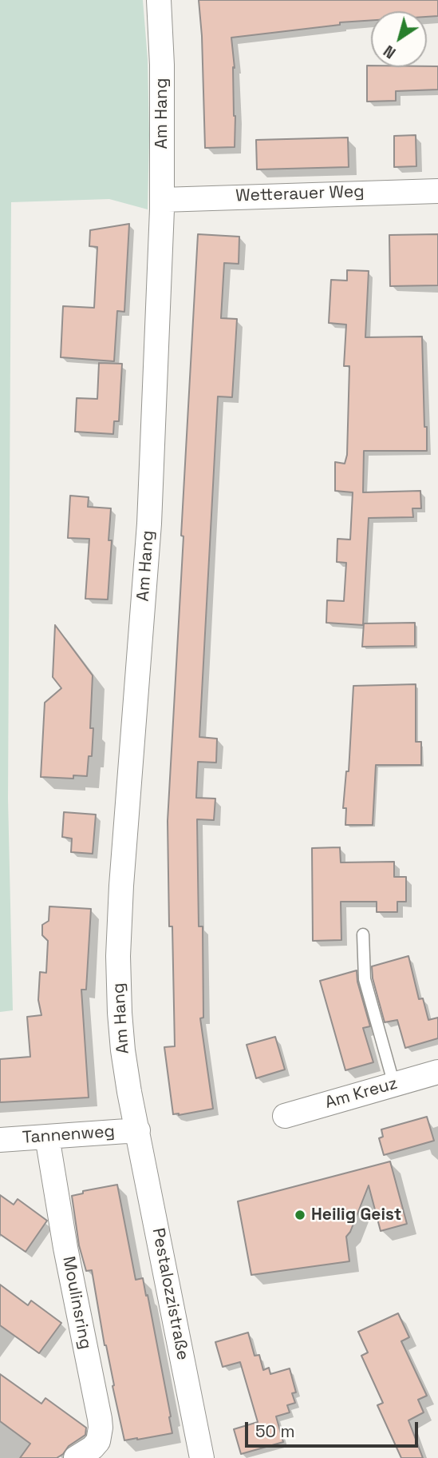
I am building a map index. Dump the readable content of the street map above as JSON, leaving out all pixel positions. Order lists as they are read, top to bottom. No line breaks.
{"streets":{"street":["Am Hang","Wetterauer Weg","Am Kreuz","Tannenweg","Pestalozzistraße","Moulinsring"]},"crossings":[["Am Hang","Wetterauer Weg"],["Am Hang","Tannenweg"],["Am Hang","Pestalozzistraße"],["Tannenweg","Pestalozzistraße"],["Tannenweg","Moulinsring"]],"places":["Heilig Geist"],"scale_bar":"50 m","north":"bottom left"}
